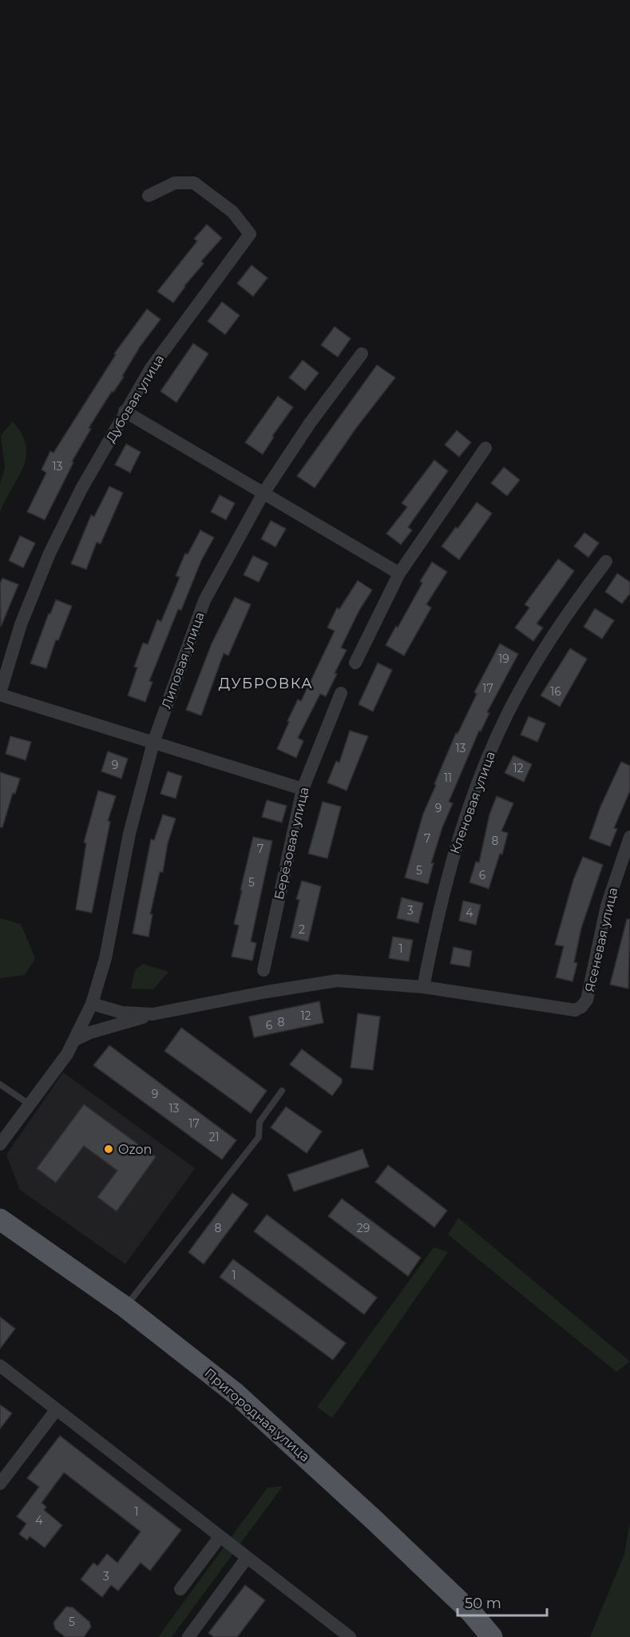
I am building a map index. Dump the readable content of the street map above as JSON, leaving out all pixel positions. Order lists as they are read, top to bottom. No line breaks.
{"streets":{"main road":["Пригородная улица"],"street":["Дубовая улица","Липовая улица","Кленовая улица","Берёзовая улица","Ясеневая улица"]},"crossings":[["Кленовая улица","Ясеневая улица"]],"districts":["ДУБРОВКА"],"places":["Ozon"],"house_numbers":["13","19","17","16","13","9","12","11","9","7","8","7","5","6","5","3","4","2","1","12","8","6","9","13","17","21","8","29","1","1","4","3","5"],"scale_bar":"50 m"}
